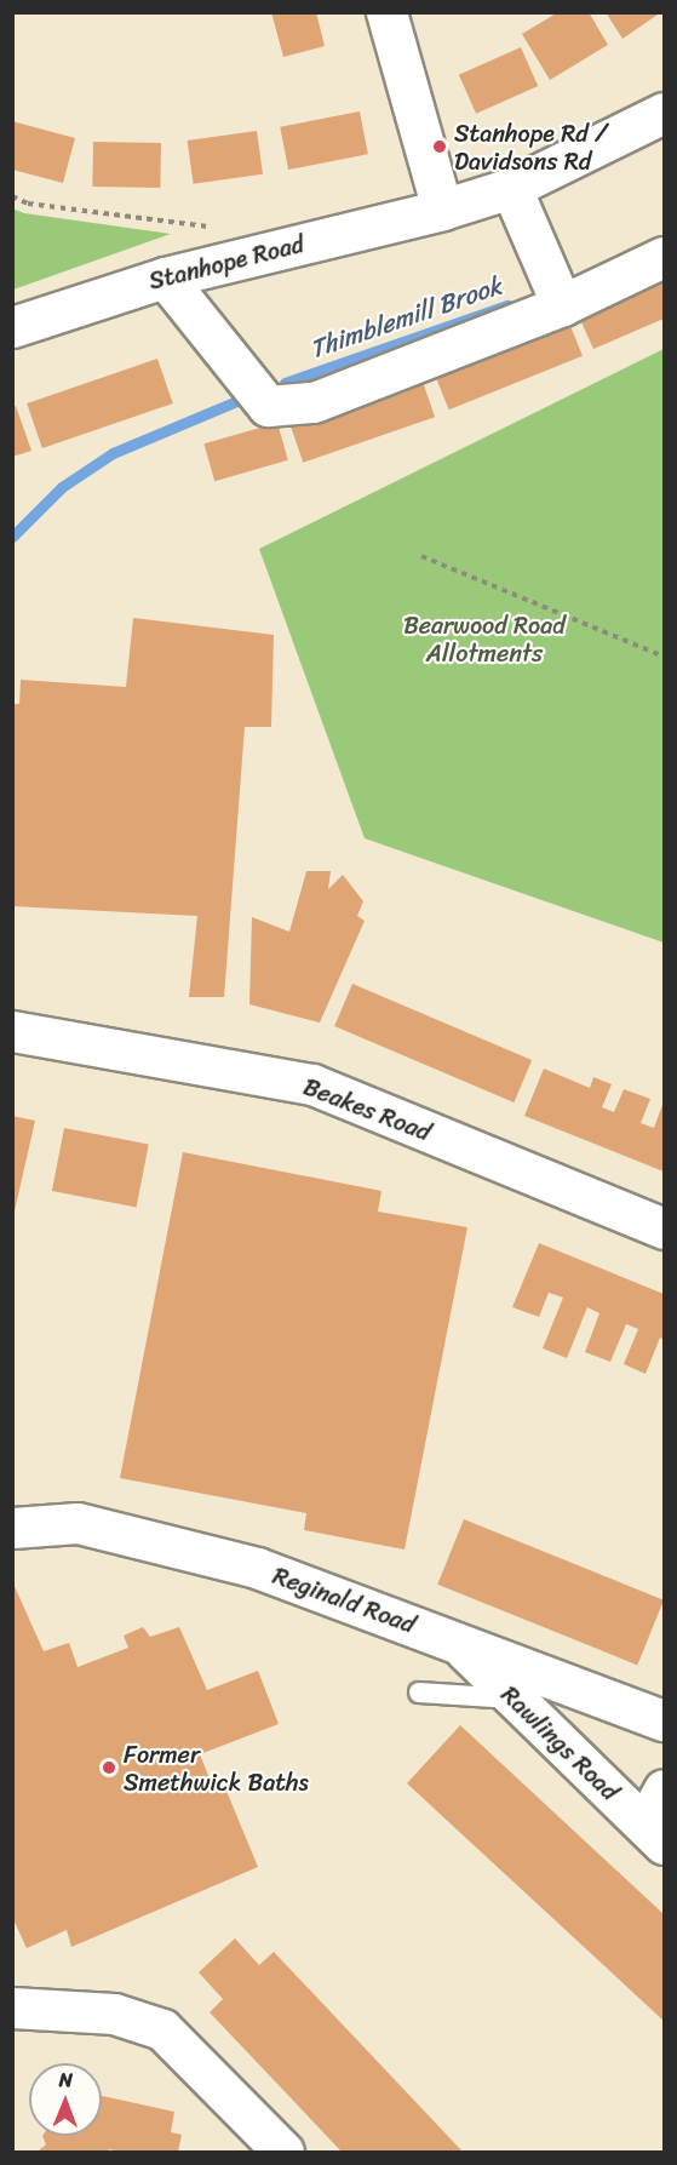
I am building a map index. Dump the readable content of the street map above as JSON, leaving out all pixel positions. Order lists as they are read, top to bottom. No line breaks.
{"streets":{"street":["Stanhope Road","Beakes Road","Reginald Road","Rawlings Road"]},"crossings":[["Reginald Road","Rawlings Road"]],"water":["Thimblemill Brook"],"parks":["Bearwood Road Allotments"],"places":["Stanhope Rd / Davidsons Rd","Former Smethwick Baths"],"north":"top"}
